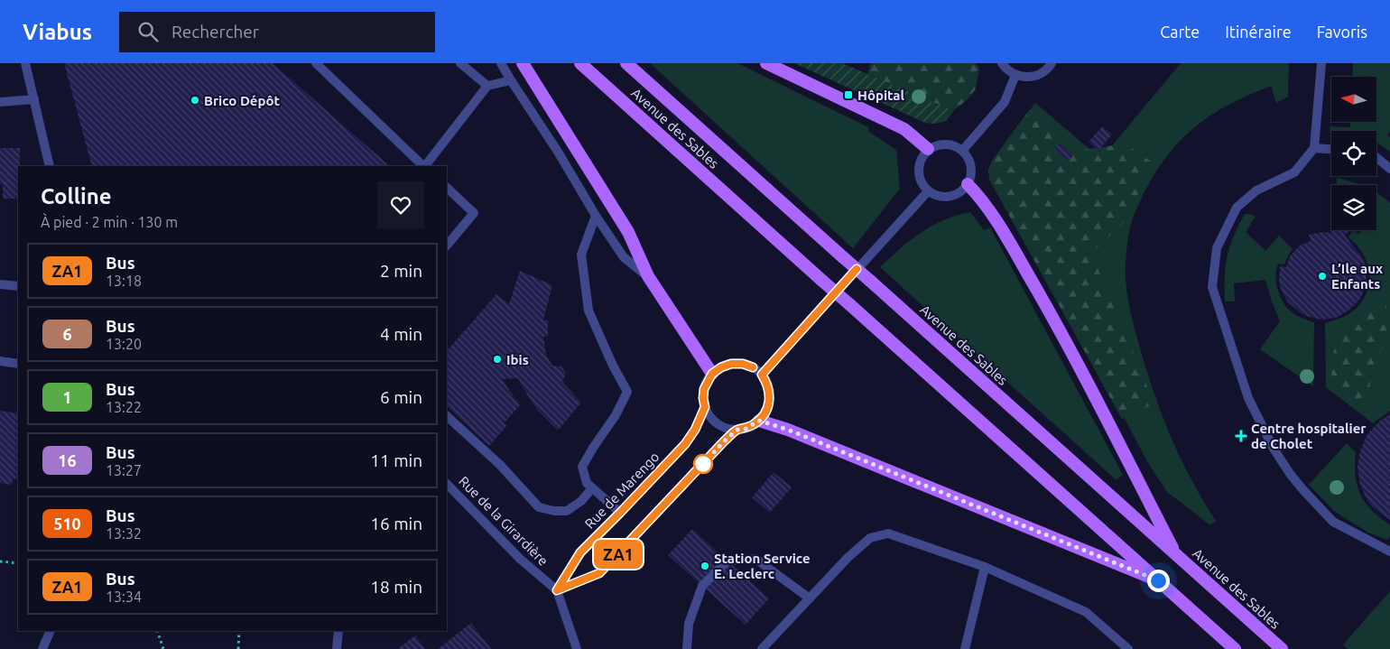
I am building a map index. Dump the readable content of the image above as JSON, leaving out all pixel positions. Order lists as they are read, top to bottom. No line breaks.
{"streets":{"main road":["Avenue des Sables"],"street":["Rue de Marengo","Rue de la Girardière"]},"crossings":[["Rue de Marengo","Rue de la Girardière"]],"places":{"transit":["Hôpital"],"other":["Brico Dépôt","L’Ile aux Enfants","Ibis","Station Service E. Leclerc"],"health":["Centre hospitalier de Cholet"]},"lines":["bus line ZA1"],"north":"left","page":{"header":"Viabus","search":"Rechercher","nav":["Carte","Itinéraire","Favoris"],"on_map":"ZA1","heading":["Colline","À pied · 2 min · 130 m"],"list":[{"mark":"ZA1","name":"Bus","note":"13:18","value":"2 min"},{"mark":"6","name":"Bus","note":"13:20","value":"4 min"},{"mark":"1","name":"Bus","note":"13:22","value":"6 min"},{"mark":"16","name":"Bus","note":"13:27","value":"11 min"},{"mark":"510","name":"Bus","note":"13:32","value":"16 min"},{"mark":"ZA1","name":"Bus","note":"13:34","value":"18 min"}]}}
